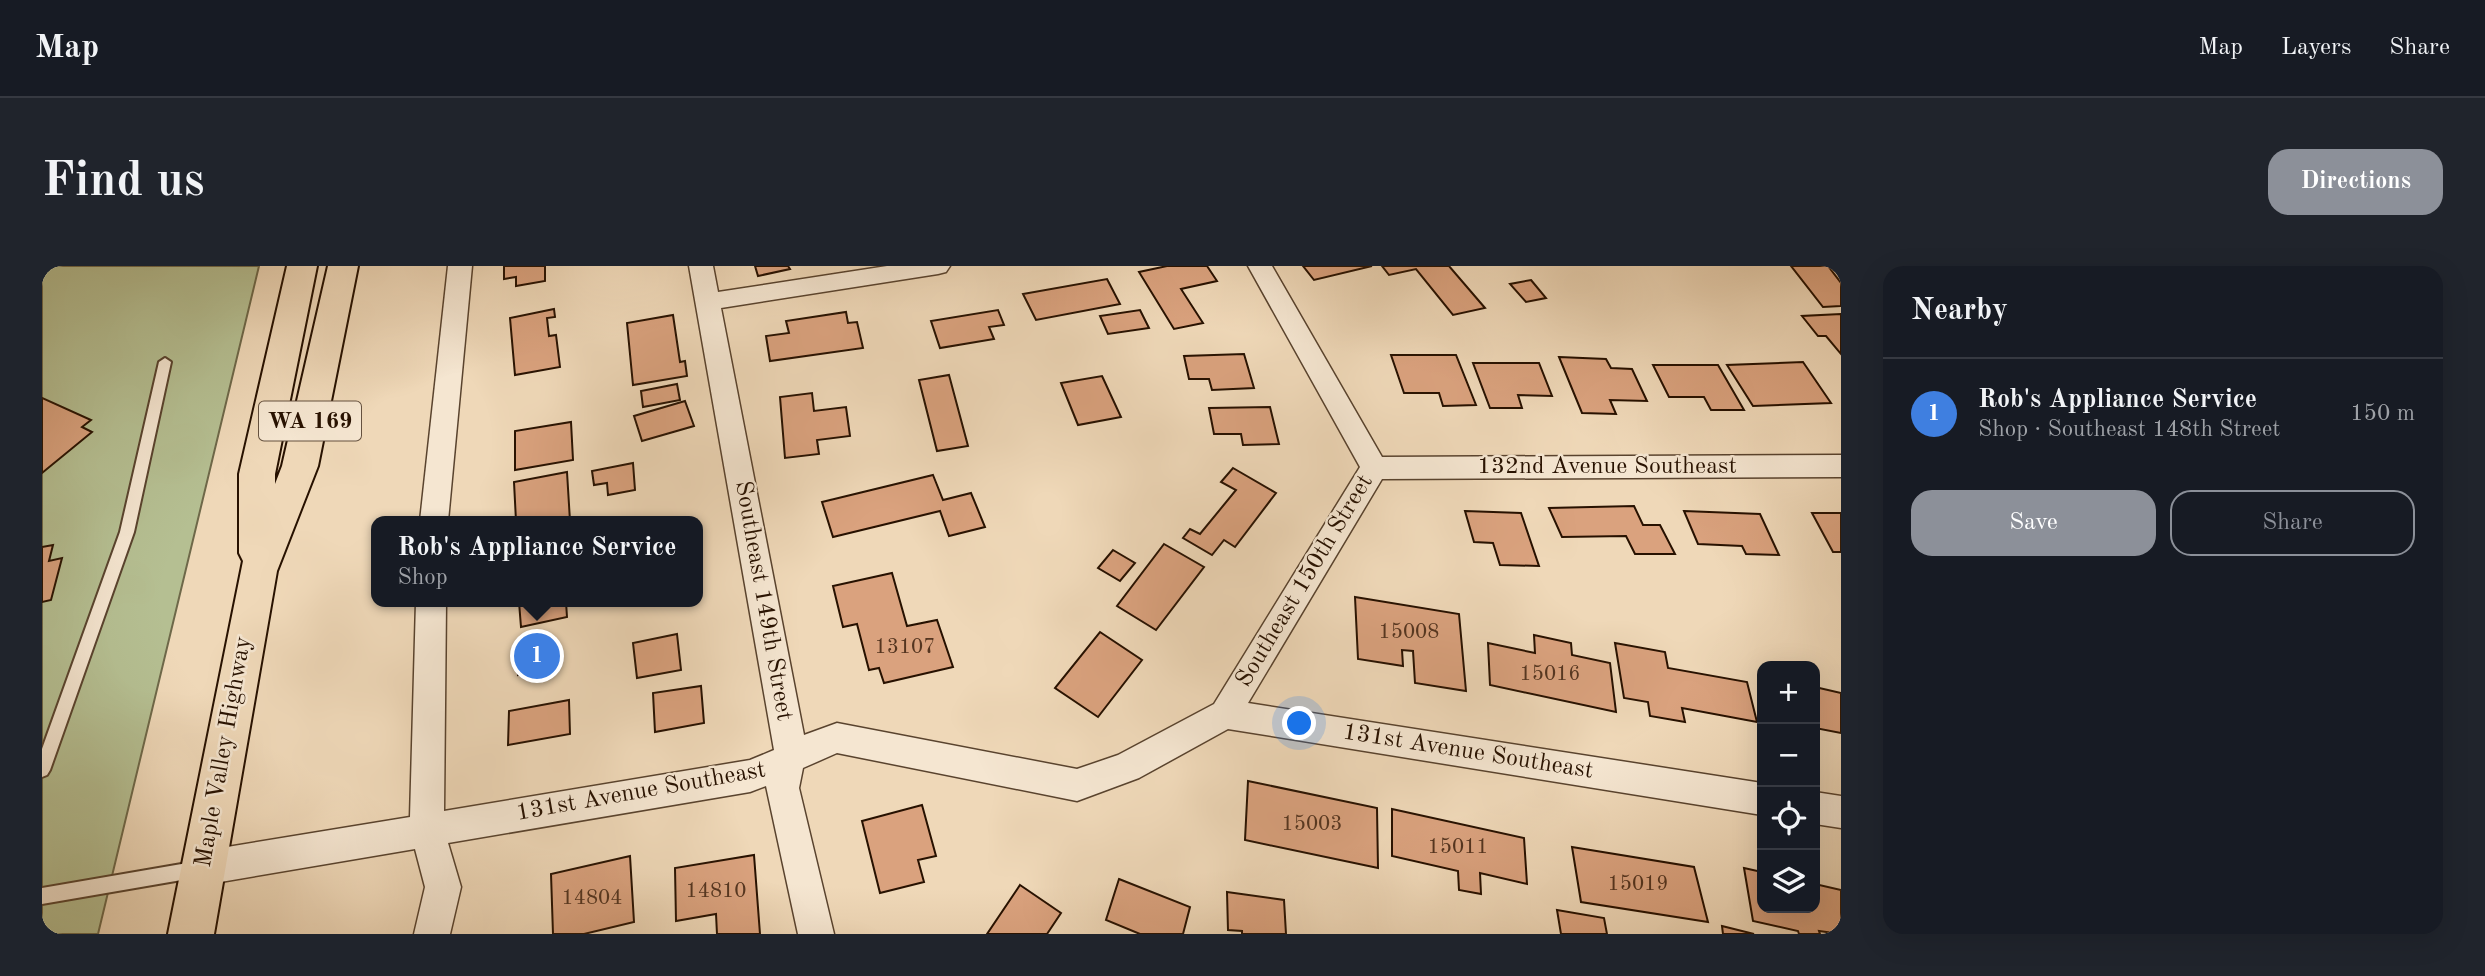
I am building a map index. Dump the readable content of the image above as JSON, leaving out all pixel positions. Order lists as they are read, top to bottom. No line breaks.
{"streets":{"main road":["WA 169","Maple Valley Highway"],"street":["132nd Avenue Southeast","Southeast 150th Street","Southeast 149th Street","131st Avenue Southeast"]},"crossings":[["132nd Avenue Southeast","Southeast 150th Street"],["Southeast 150th Street","131st Avenue Southeast"],["Southeast 149th Street","131st Avenue Southeast"],["Maple Valley Highway","131st Avenue Southeast"]],"house_numbers":["15008","13107","15016","15003","15011","15019","14810","14804"],"page":{"header":"Map","nav":["Map","Layers","Share"],"buttons":["Directions",["Save","Share"]],"title":"Find us","heading":"Nearby","list":[{"mark":"1","name":"Rob's Appliance Service","note":"Shop · Southeast 148th Street","value":"150 m"}],"popup":["Rob's Appliance Service","Shop"],"pins":"1","map_buttons":["+","−"]}}
